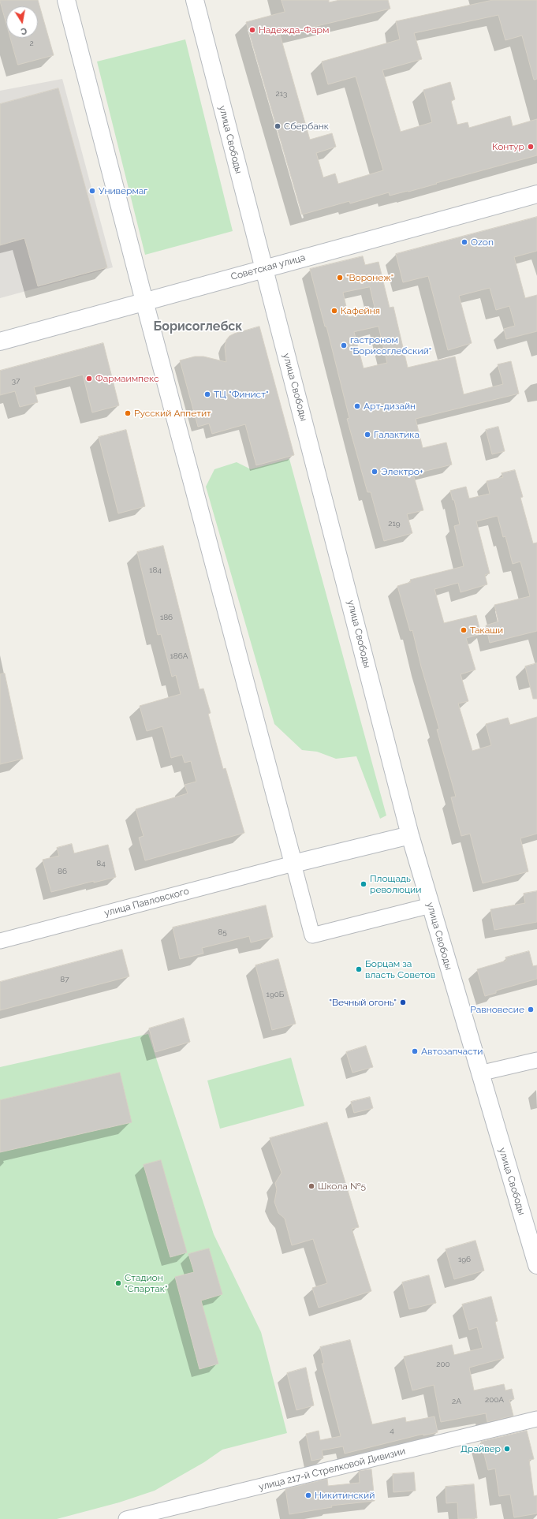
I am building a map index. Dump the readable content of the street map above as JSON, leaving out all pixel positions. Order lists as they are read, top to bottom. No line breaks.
{"streets":{"main road":["улица Свободы","Советская улица"],"street":["улица Павловского","улица 217-й Стрелковой Дивизии"]},"crossings":[["улица Свободы","Советская улица"]],"districts":["Борисоглебск"],"places":["Надежда-Фарм","Сбербанк","Контур","Универмаг","Ozon","\"Воронеж\"","Кафейня","гастроном \"Борисоглебский\"","Фармаимпекс","ТЦ \"Финист\"","Арт-дизайн","Русский Аппетит","Галактика","Электро+","Такаши","Площадь революции","Борцам за власть Советов","\"Вечный огонь\"","Равновесие","Автозапчасти","Школа №5","Стадион \"Спартак\"","Драйвер","Никитинский"],"house_numbers":["2","213","37","219","184","186","186А","84","86","85","87","190Б","196","200","200А","2А","4"],"north":"bottom"}
